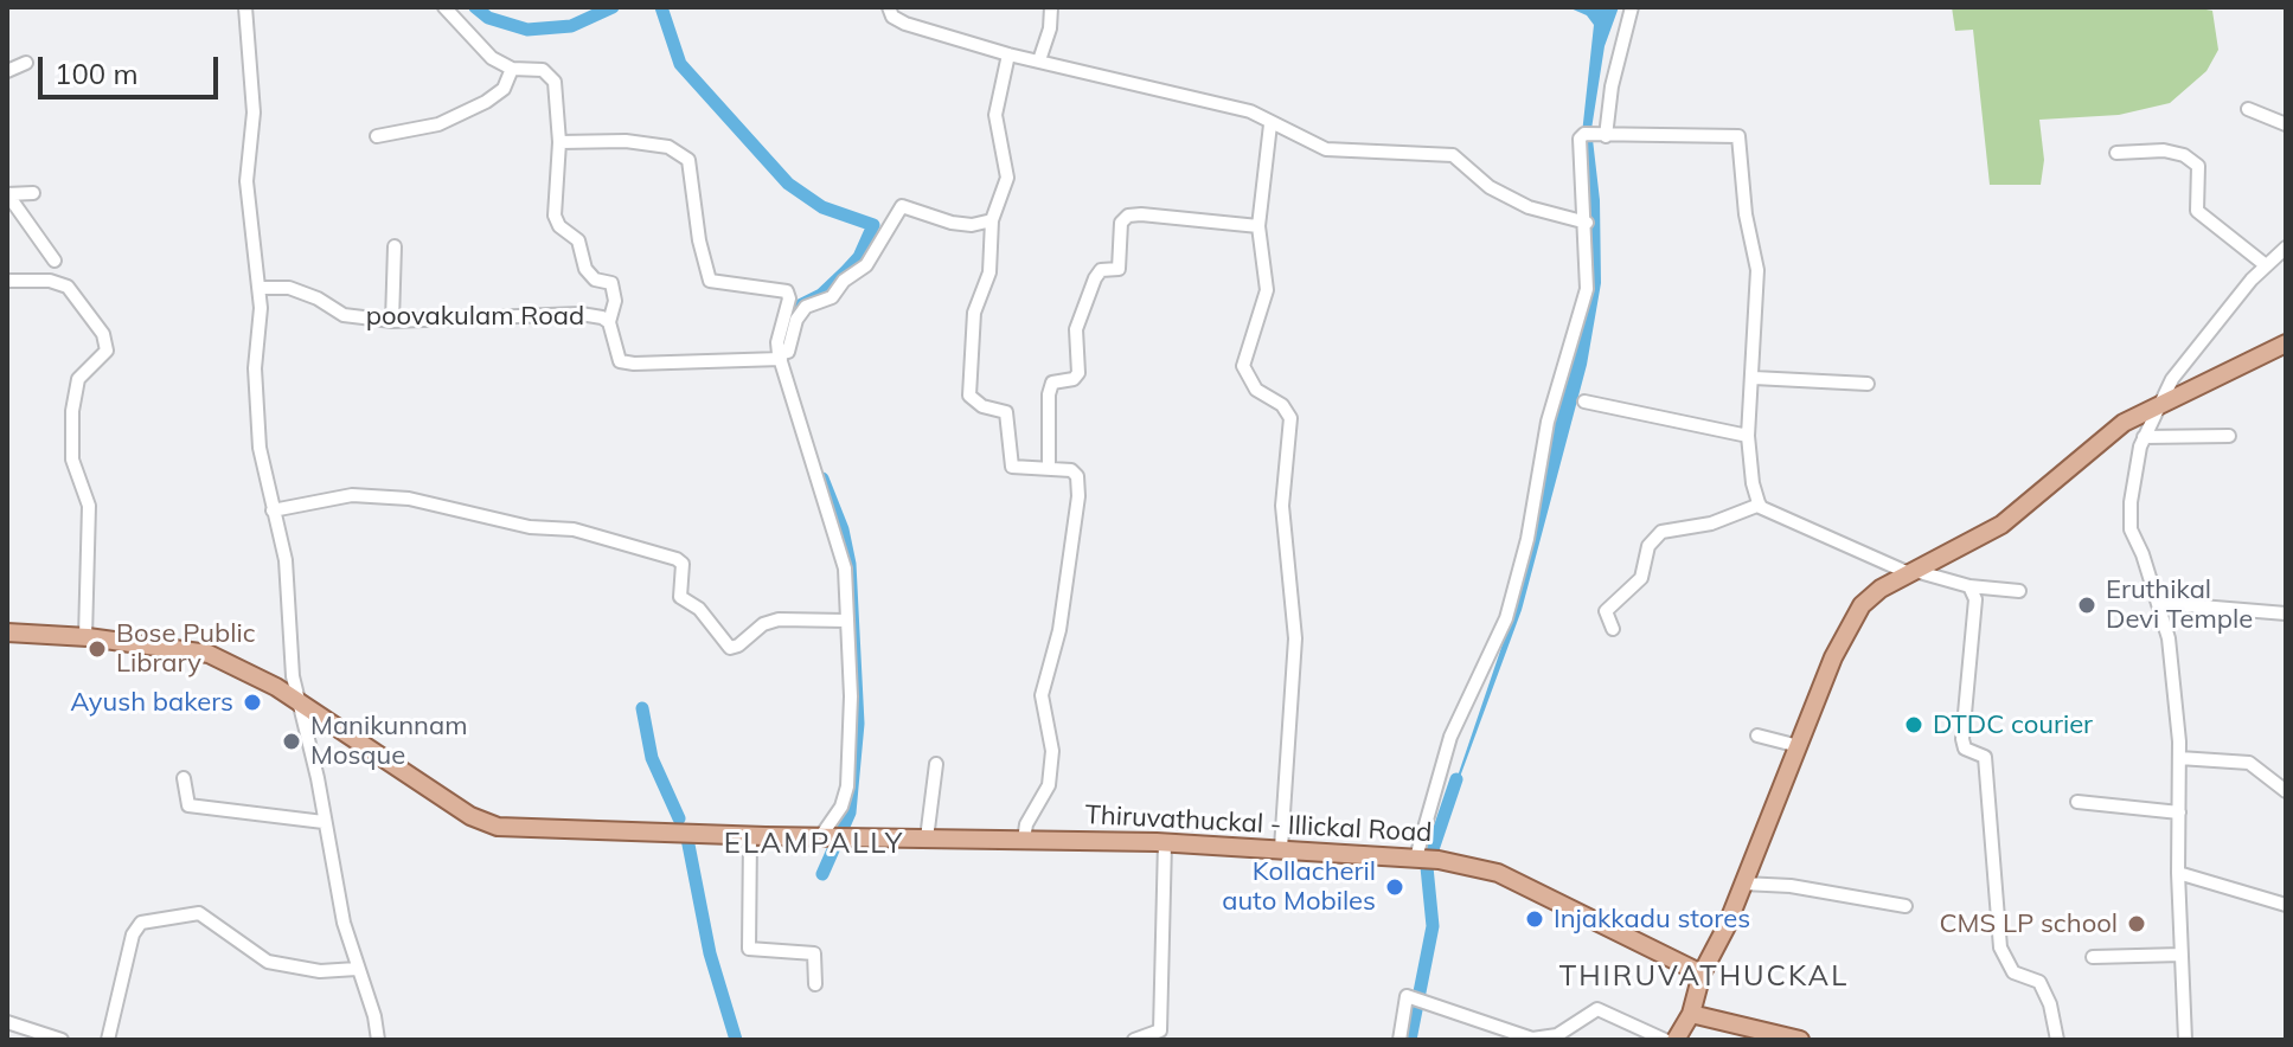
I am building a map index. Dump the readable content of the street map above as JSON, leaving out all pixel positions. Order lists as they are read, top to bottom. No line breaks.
{"streets":{"main road":["Thiruvathuckal - Illickal Road"],"street":["poovakulam Road"]},"districts":["ELAMPALLY","THIRUVATHUCKAL"],"places":["Eruthikal Devi Temple","Bose Public Library","Ayush bakers","DTDC courier","Manikunnam Mosque","Kollacheril auto Mobiles","Injakkadu stores","CMS LP school"],"scale_bar":"100 m"}
